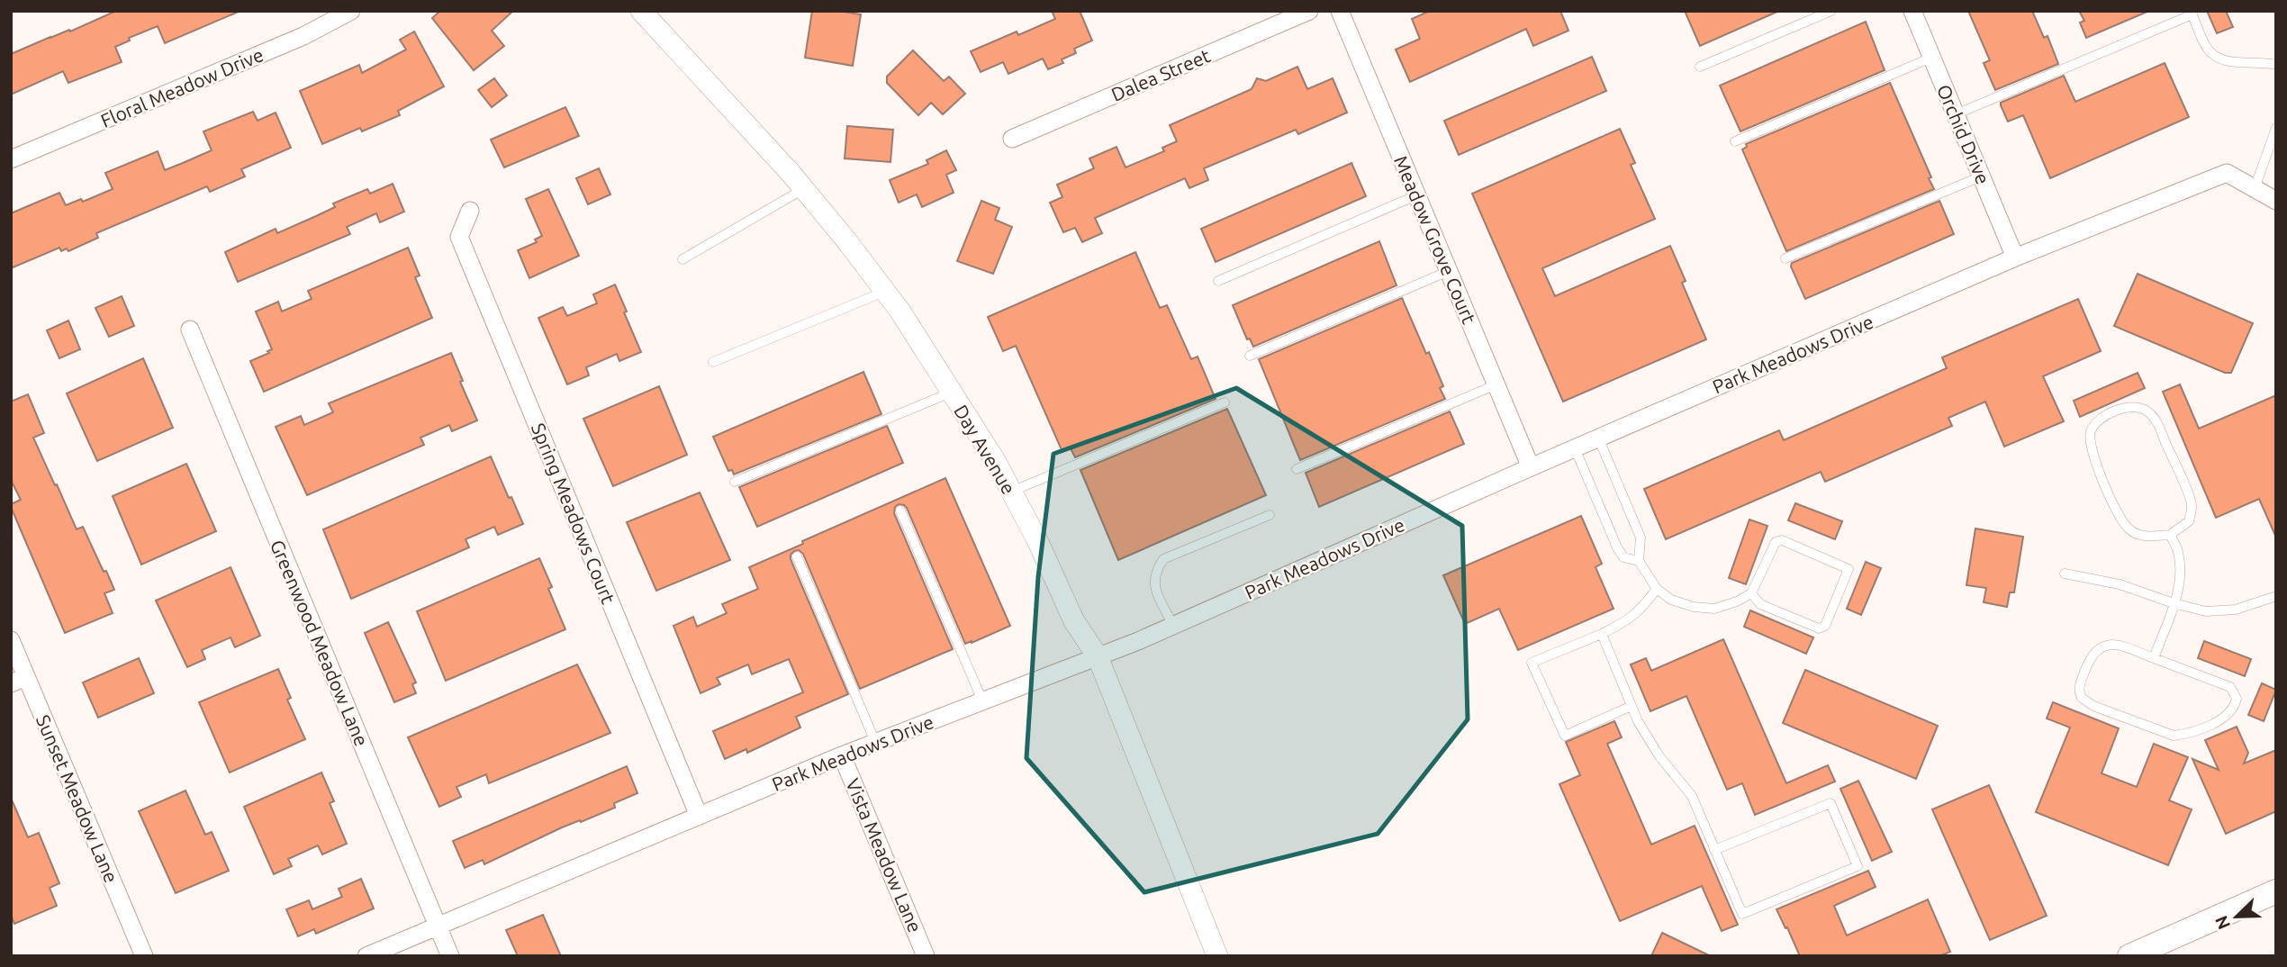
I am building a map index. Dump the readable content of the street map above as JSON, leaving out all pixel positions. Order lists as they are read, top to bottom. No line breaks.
{"streets":{"street":["Dalea Street","Floral Meadow Drive","Orchid Drive","Meadow Grove Court","Park Meadows Drive","Day Avenue","Spring Meadows Court","Greenwood Meadow Lane","Sunset Meadow Lane","Vista Meadow Lane"]},"crossings":[["Orchid Drive","Park Meadows Drive"],["Meadow Grove Court","Park Meadows Drive"],["Park Meadows Drive","Day Avenue"],["Park Meadows Drive","Spring Meadows Court"],["Park Meadows Drive","Greenwood Meadow Lane"],["Park Meadows Drive","Vista Meadow Lane"]],"north":"bottom left"}
